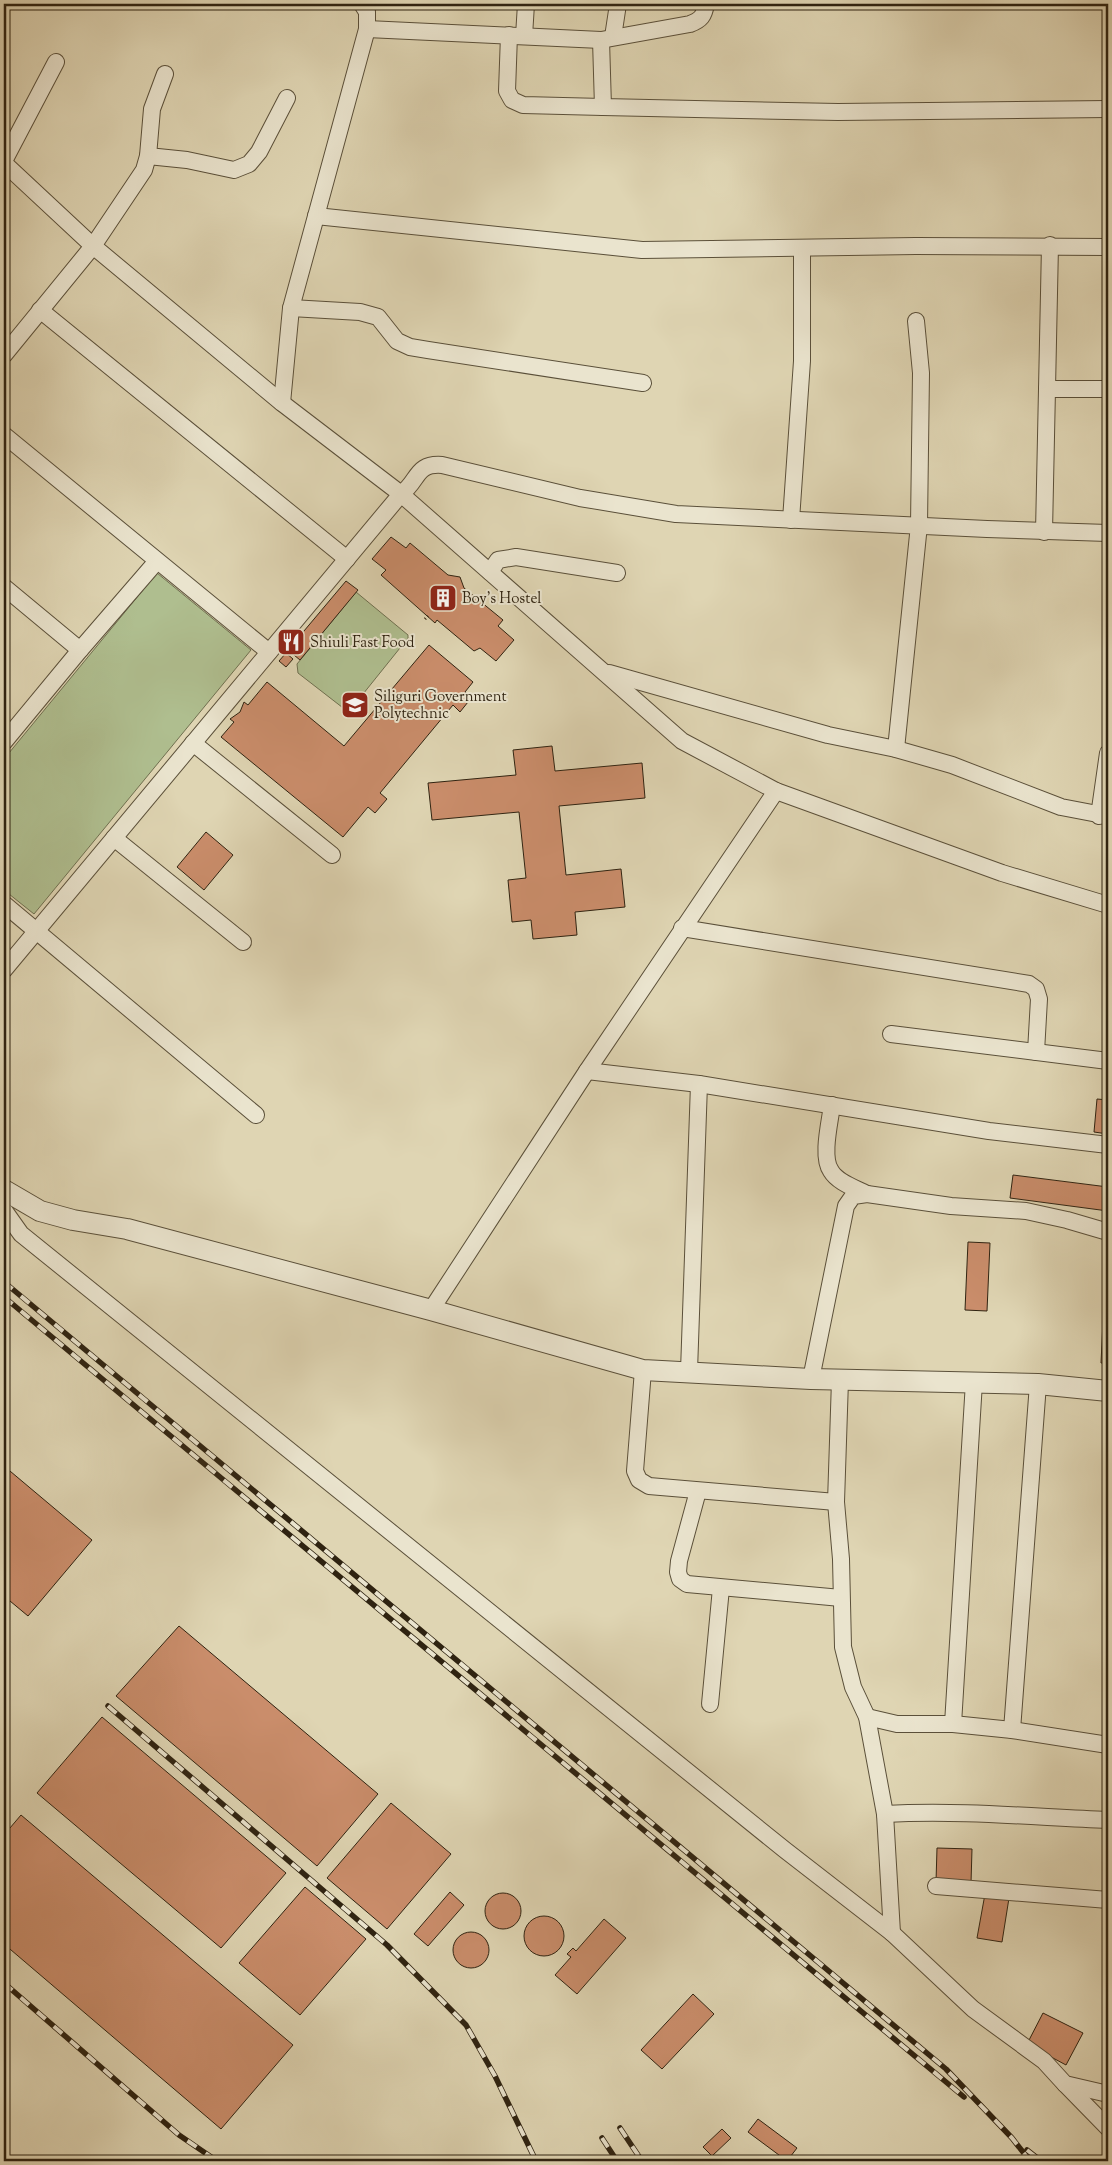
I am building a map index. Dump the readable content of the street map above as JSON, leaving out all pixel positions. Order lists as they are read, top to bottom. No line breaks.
{"places":{"building":["Boy's Hostel"],"restaurant":["Shiuli Fast Food"],"school or university":["Siliguri Government Polytechnic"]}}
